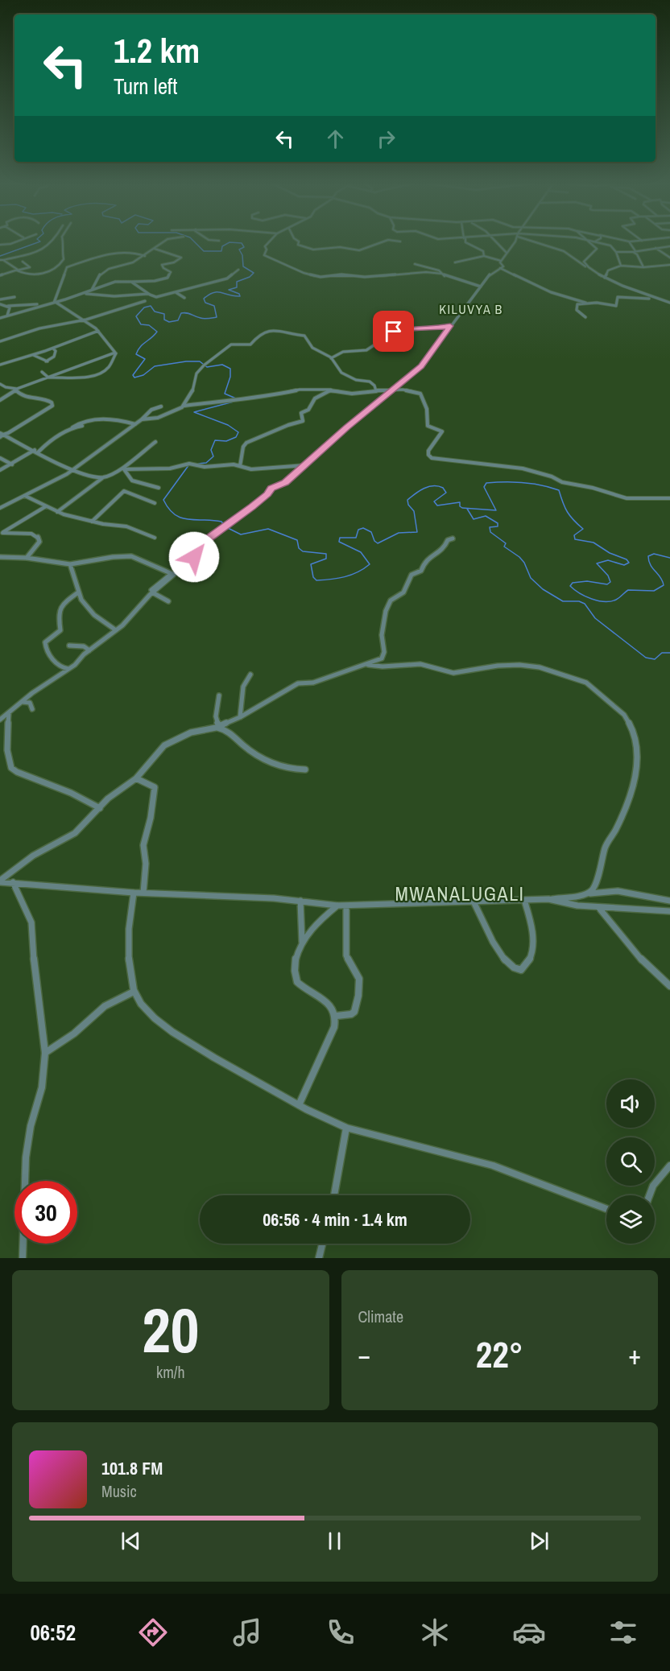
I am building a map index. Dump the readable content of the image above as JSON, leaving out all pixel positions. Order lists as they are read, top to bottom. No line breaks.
{"districts":["KILUVYA B","MWANALUGALI"],"page":{"turn":["1.2 km","Turn left"],"limit":"30","trip":"06:56 · 4 min · 1.4 km","tile":[["20","km/h"],"Climate"],"heat":["−","22°","+"],"song":["101.8 FM","Music"],"tabs":"06:52"}}
